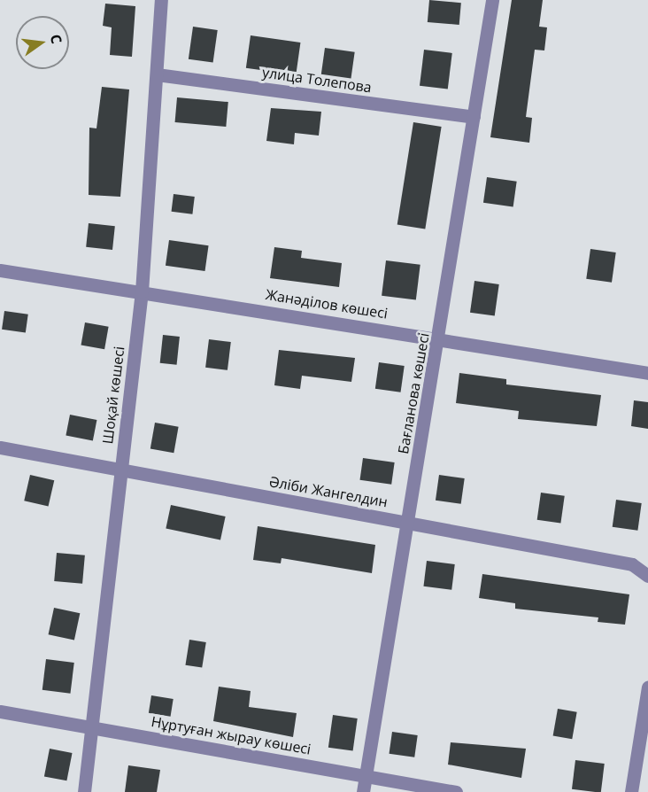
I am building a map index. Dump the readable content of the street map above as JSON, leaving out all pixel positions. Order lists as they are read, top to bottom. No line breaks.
{"streets":{"street":["улица Толепова","Жанәділов көшесі","Бағланова көшесі","Шоқай көшесі","Әліби Жангелдин","Нұртуған жырау көшесі"]},"crossings":[["улица Толепова","Бағланова көшесі"],["улица Толепова","Шоқай көшесі"],["Жанәділов көшесі","Бағланова көшесі"],["Жанәділов көшесі","Шоқай көшесі"],["Бағланова көшесі","Әліби Жангелдин"],["Бағланова көшесі","Нұртуған жырау көшесі"],["Шоқай көшесі","Әліби Жангелдин"],["Шоқай көшесі","Нұртуған жырау көшесі"]],"north":"right"}
